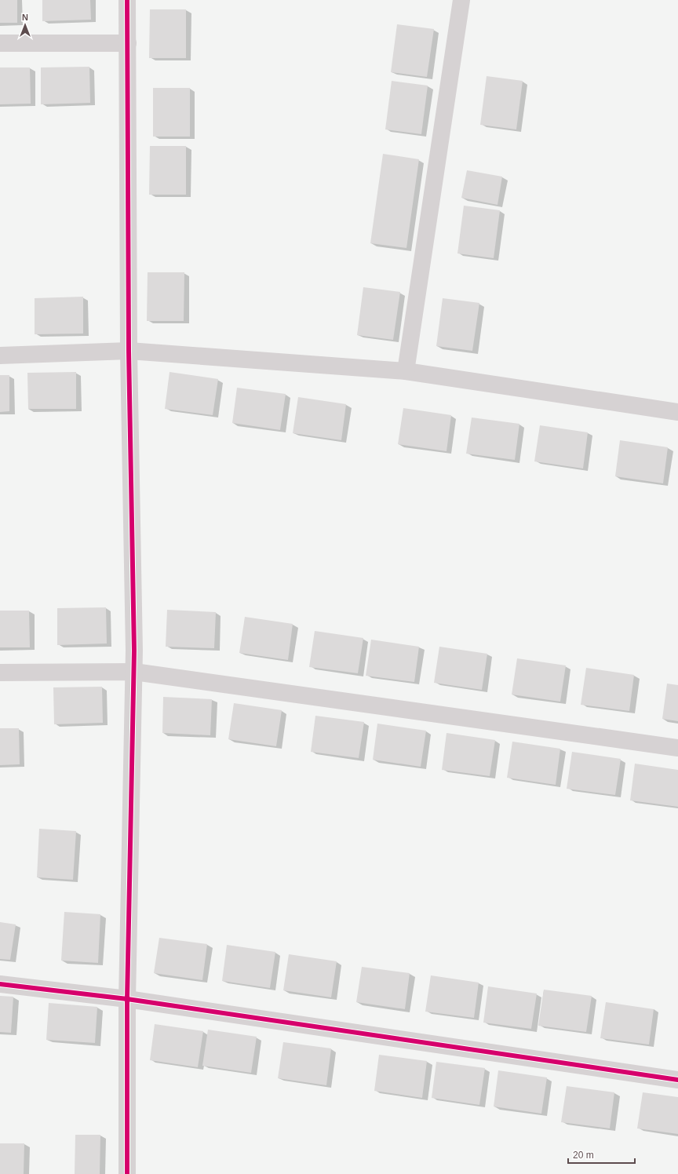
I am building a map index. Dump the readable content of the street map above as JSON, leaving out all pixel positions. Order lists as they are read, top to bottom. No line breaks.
{"scale_bar":"20 m","north":"top"}
